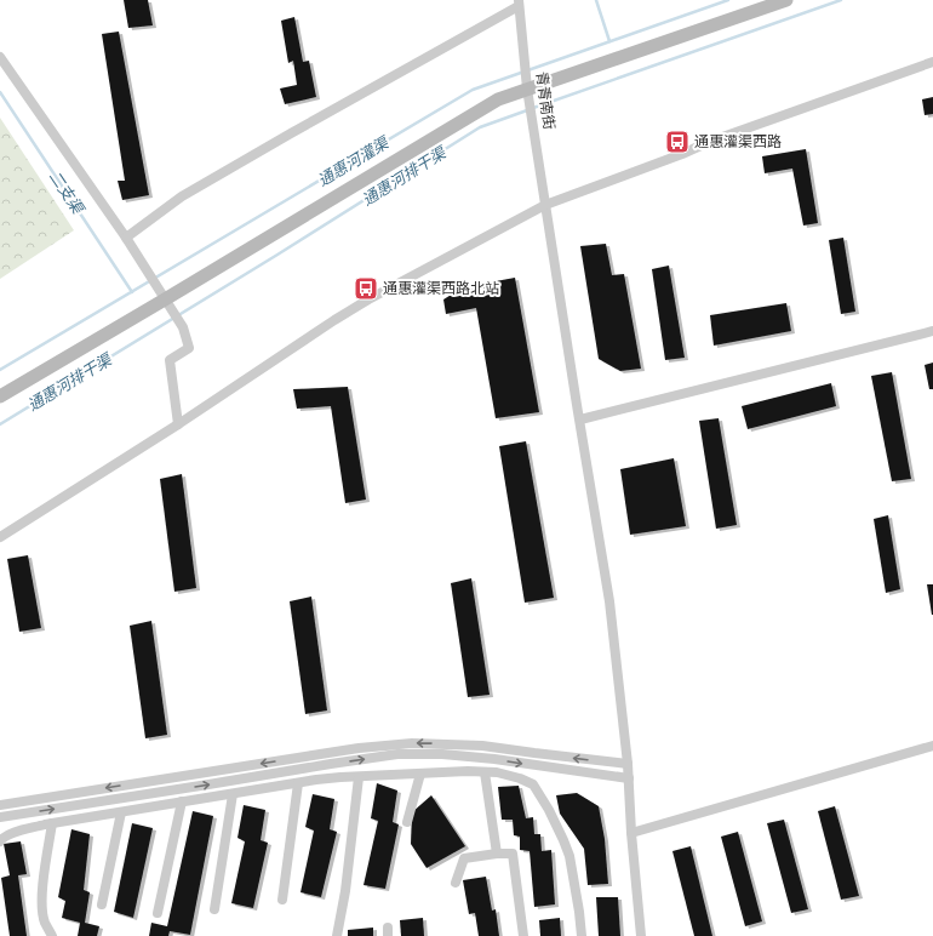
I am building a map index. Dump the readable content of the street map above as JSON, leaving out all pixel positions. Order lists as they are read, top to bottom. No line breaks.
{"streets":{"street":["青青南街"]},"water":["通惠河灌渠","通惠河排干渠","二支渠"],"places":{"bus stop":["通惠灌渠西路","通惠灌渠西路北站"]}}
